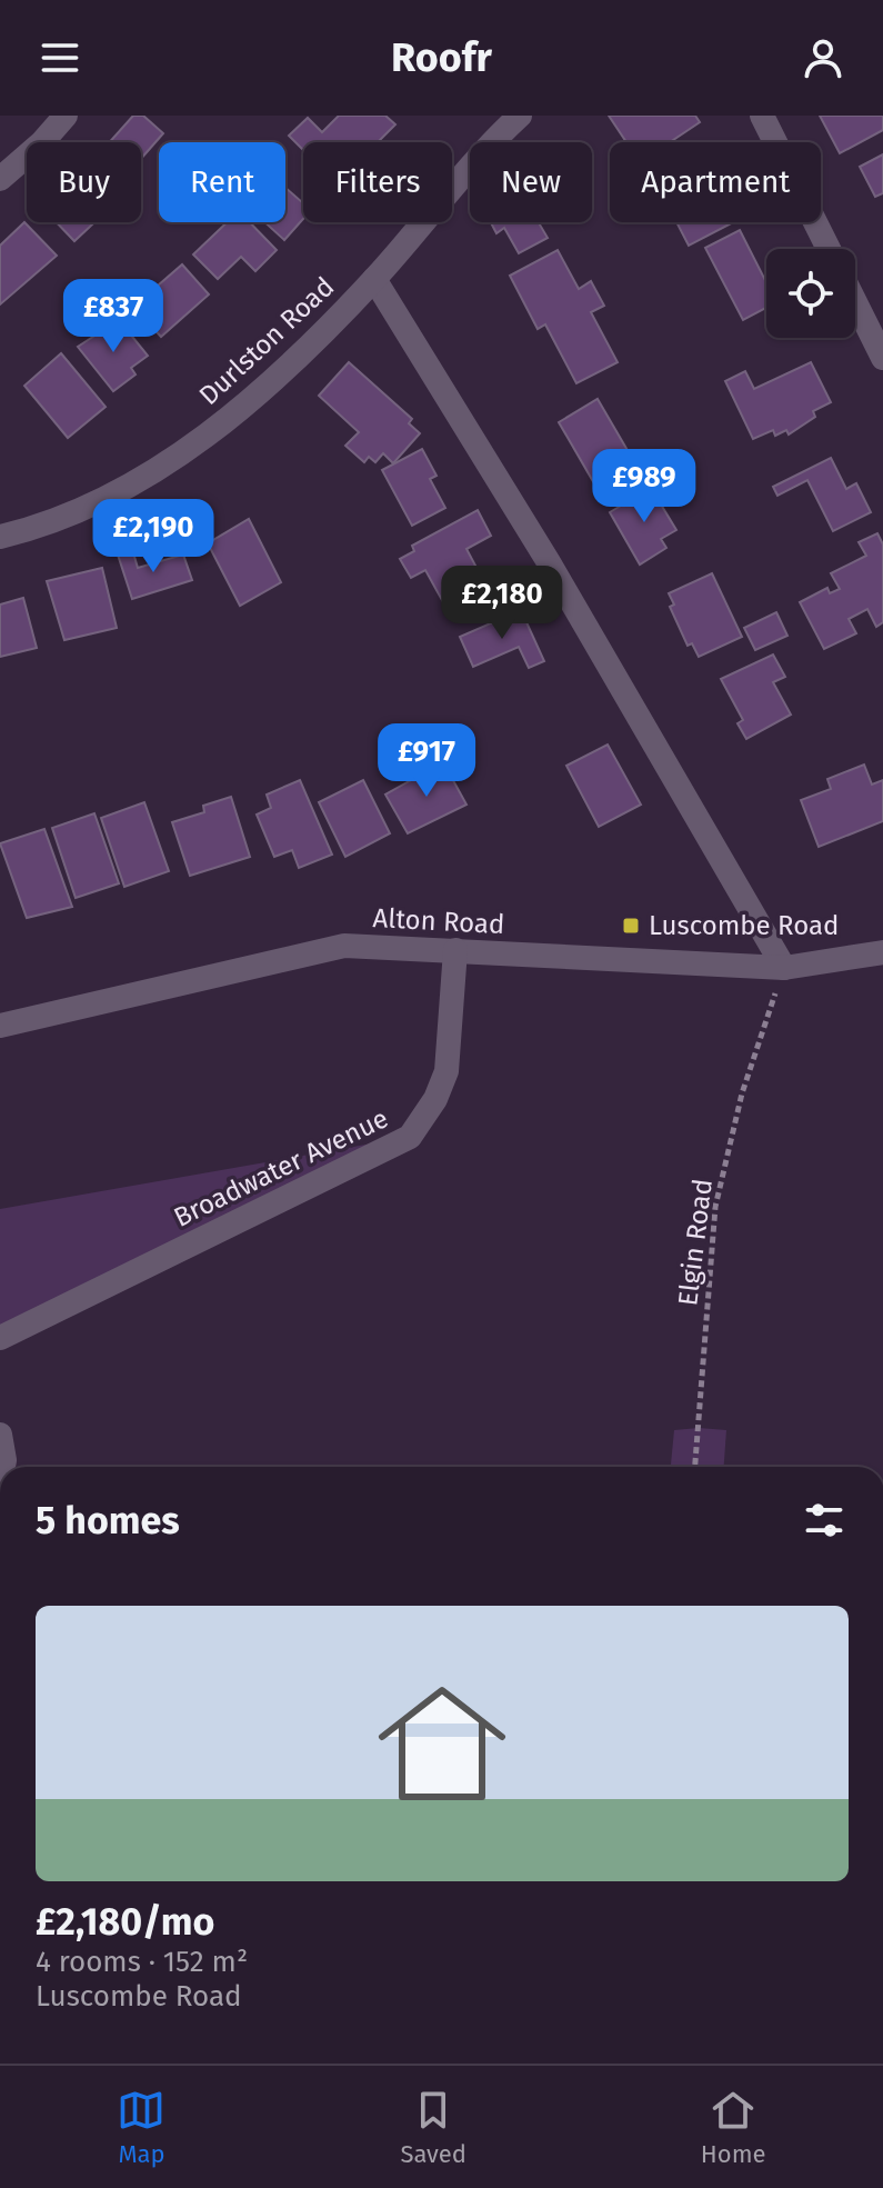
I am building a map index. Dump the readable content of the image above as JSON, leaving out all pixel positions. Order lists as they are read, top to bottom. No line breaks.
{"streets":{"street":["Durlston Road","Alton Road","Broadwater Avenue"],"path":["Elgin Road"]},"crossings":[["Alton Road","Broadwater Avenue"],["Alton Road","Elgin Road"]],"places":{"transit":["Luscombe Road"]},"page":{"header":"Roofr","chip":["Buy","Rent","Filters","New","Apartment"],"price":["£837","£989","£2,190","£2,180","£917"],"heading":"5 homes","list":[{"name":"£2,180/mo","note":"4 rooms · 152 m² · Luscombe Road"}],"tabs":["Map","Saved","Home"]}}
